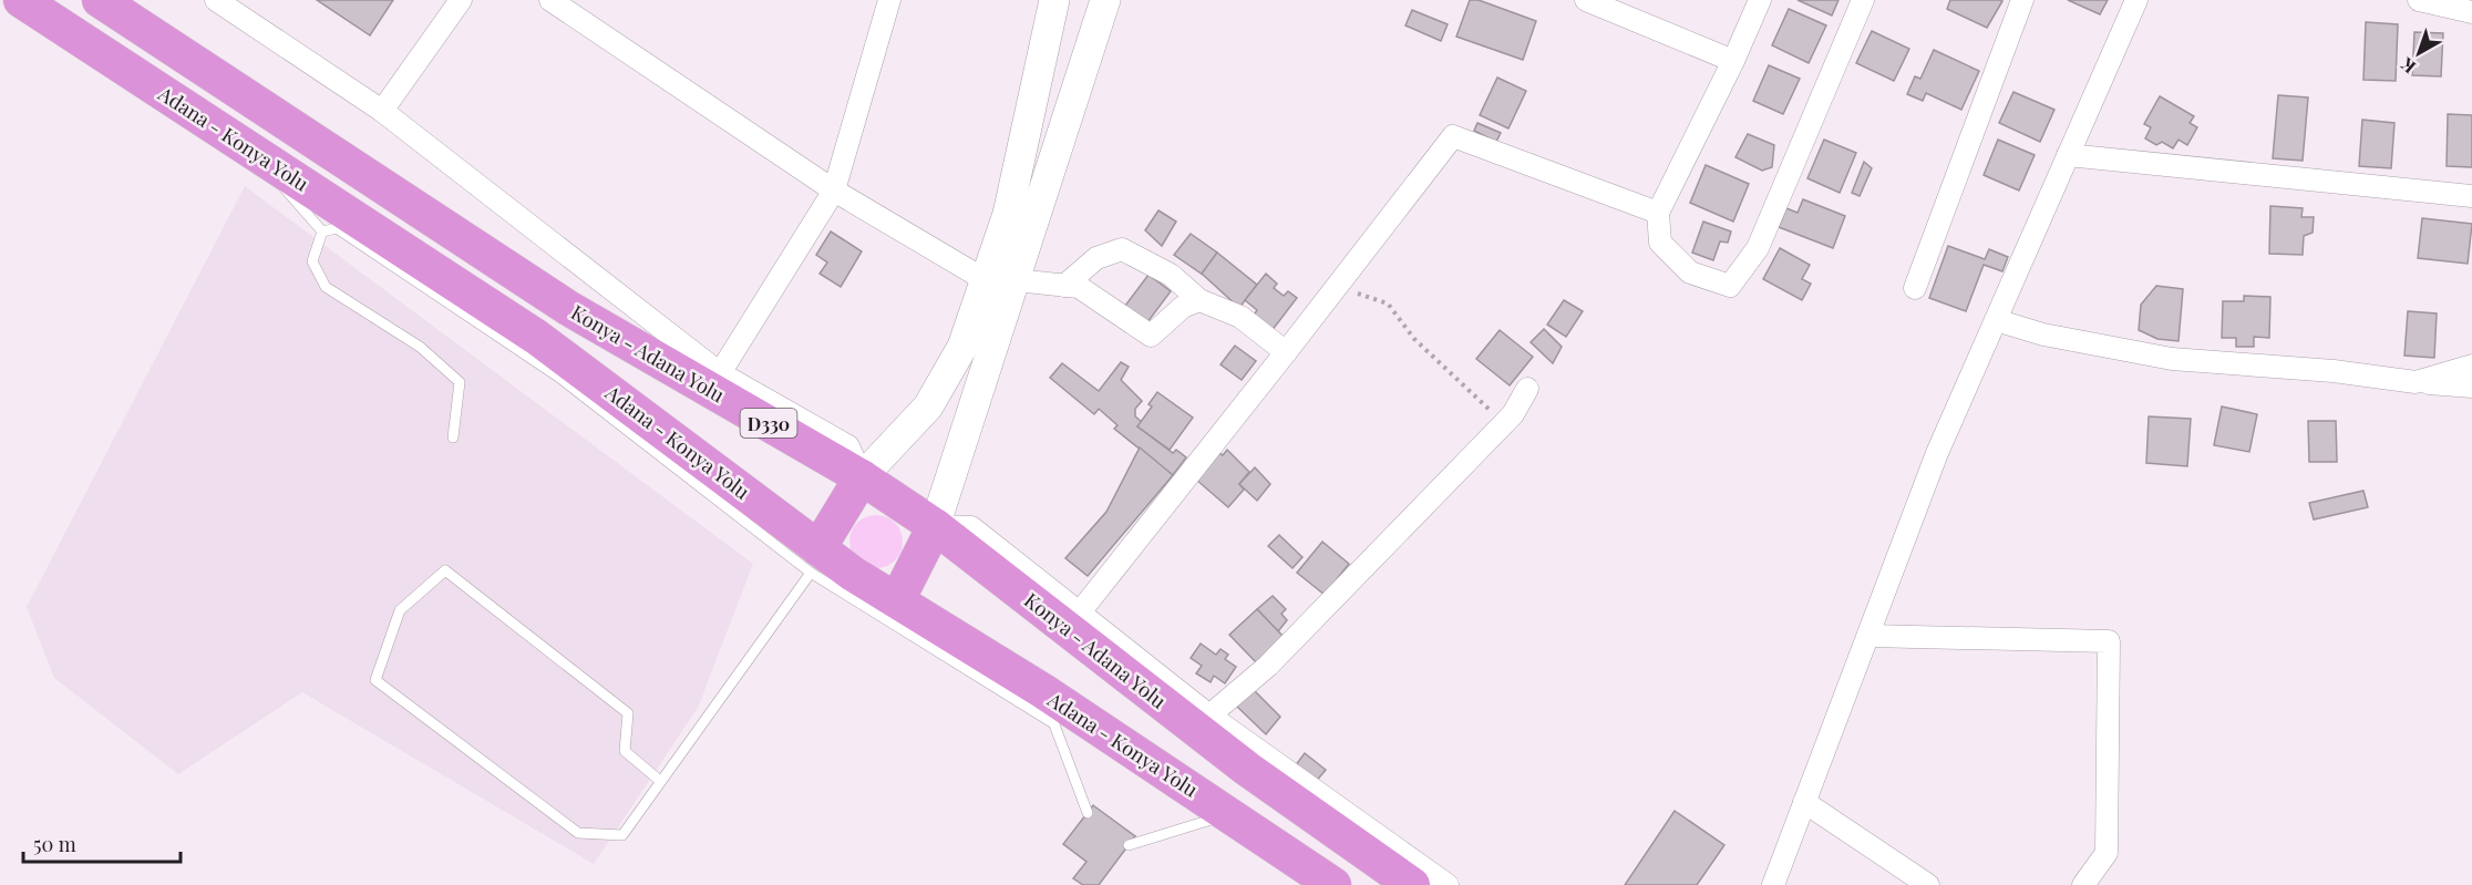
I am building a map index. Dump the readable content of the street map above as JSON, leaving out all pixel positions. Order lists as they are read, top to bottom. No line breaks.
{"streets":{"highway":["Adana - Konya Yolu","Konya - Adana Yolu","D330"]},"scale_bar":"50 m","north":"bottom left"}
